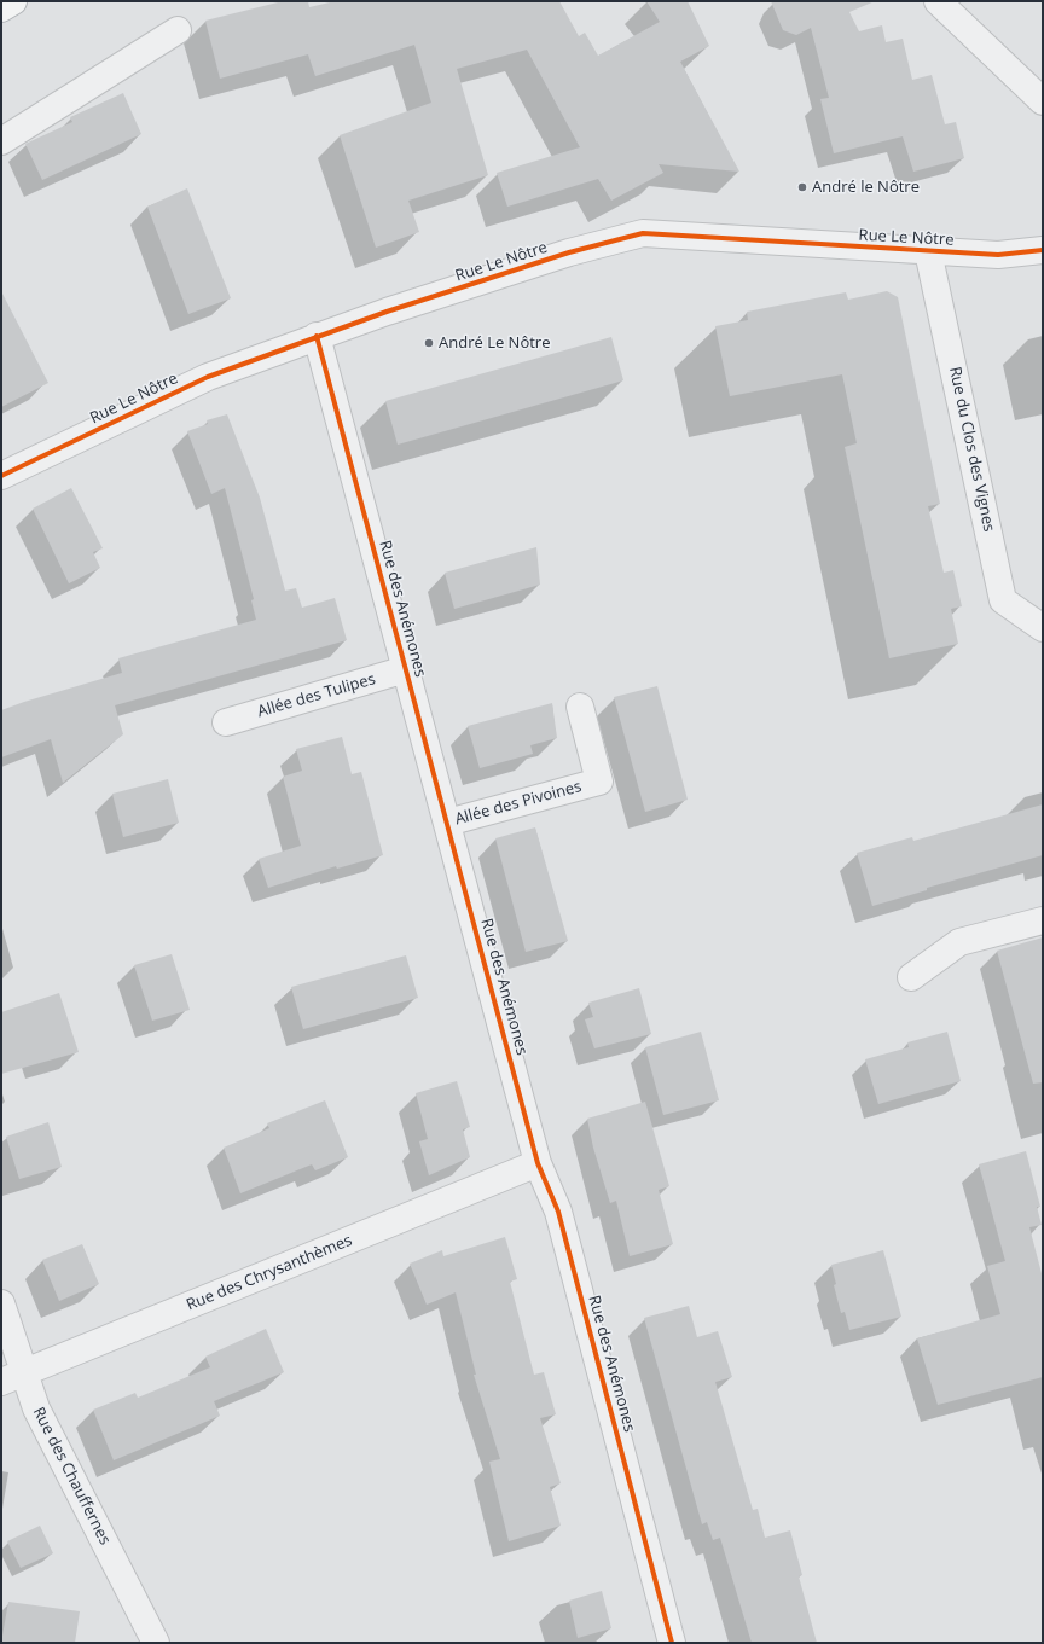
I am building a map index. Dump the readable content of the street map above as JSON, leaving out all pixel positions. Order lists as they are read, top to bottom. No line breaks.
{"streets":{"street":["Rue Le Nôtre","Rue du Clos des Vignes","Rue des Anémones","Allée des Tulipes","Allée des Pivoines","Rue des Chrysanthèmes","Rue des Chauffernes"]},"crossings":[["Rue Le Nôtre","Rue du Clos des Vignes"],["Rue Le Nôtre","Rue des Anémones"],["Rue des Anémones","Allée des Tulipes"],["Rue des Anémones","Allée des Pivoines"],["Rue des Anémones","Rue des Chrysanthèmes"],["Rue des Chrysanthèmes","Rue des Chauffernes"]],"places":["André le Nôtre","André Le Nôtre"]}
